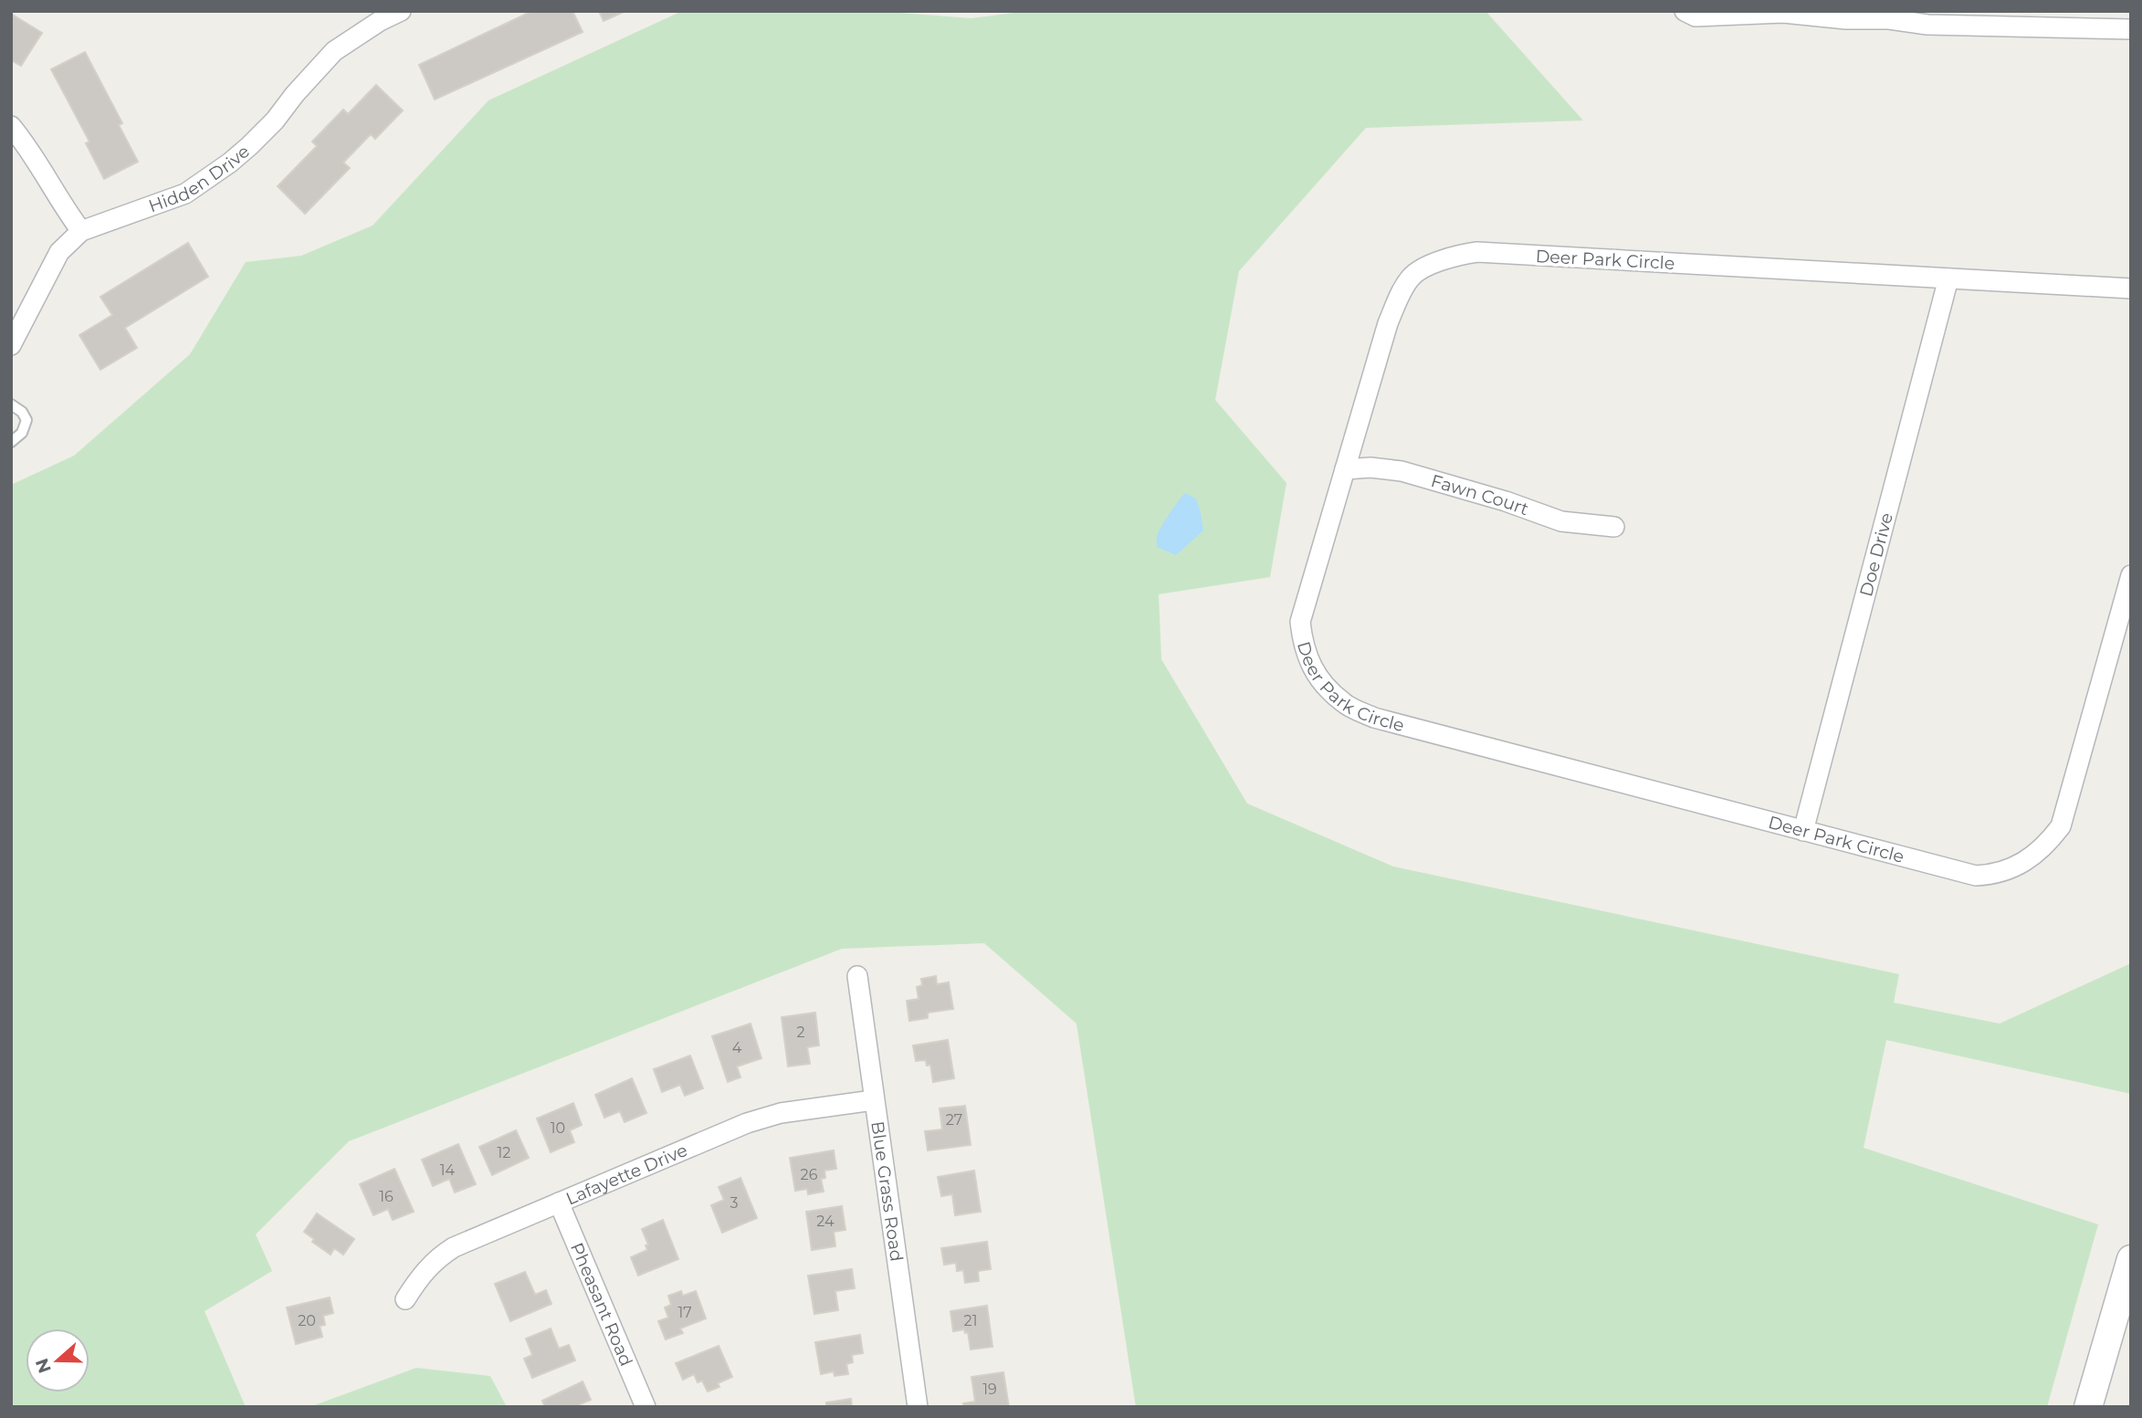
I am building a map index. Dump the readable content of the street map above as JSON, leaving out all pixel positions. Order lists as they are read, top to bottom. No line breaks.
{"streets":{"street":["Hidden Drive","Deer Park Circle","Fawn Court","Doe Drive","Lafayette Drive","Blue Grass Road","Pheasant Road"]},"crossings":[["Deer Park Circle","Fawn Court"],["Deer Park Circle","Doe Drive"],["Lafayette Drive","Blue Grass Road"],["Lafayette Drive","Pheasant Road"]],"house_numbers":["2","4","27","10","12","14","26","16","3","24","17","20","21","19"],"north":"left"}
